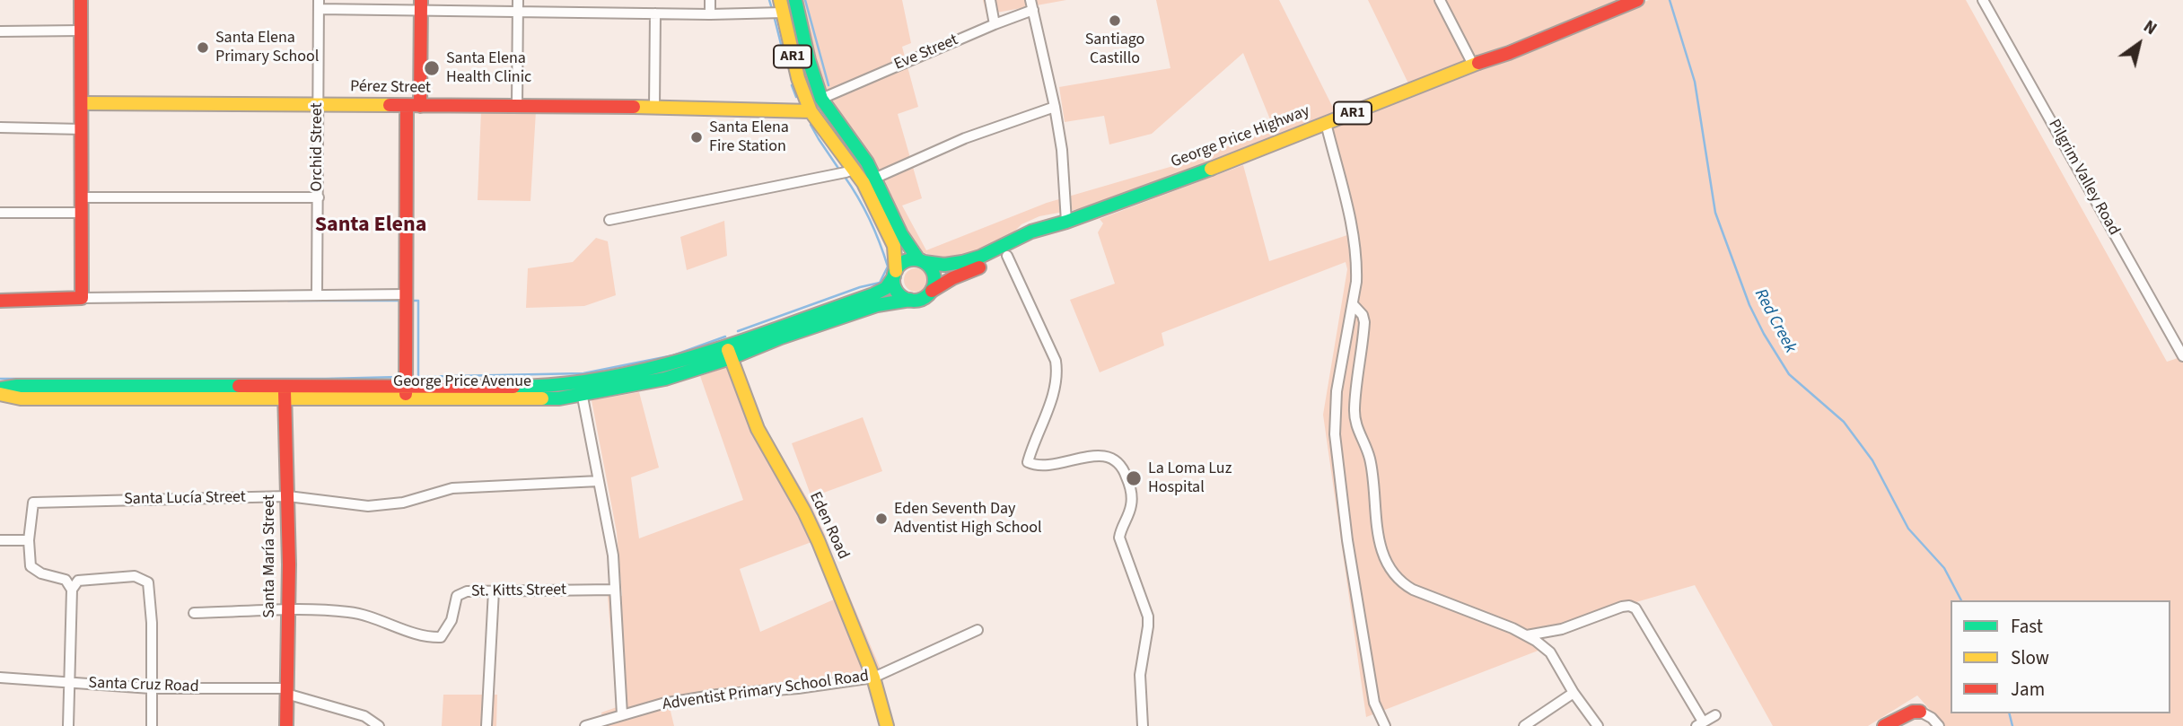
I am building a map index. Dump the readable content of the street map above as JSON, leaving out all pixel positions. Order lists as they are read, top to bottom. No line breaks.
{"streets":{"main road":["AR1","Pérez Street","George Price Highway","George Price Avenue","Eden Road","Santa María Street"],"street":["Eve Street","Orchid Street","Pilgrim Valley Road","Santa Lucía Street","St. Kitts Street","Santa Cruz Road","Adventist Primary School Road"]},"crossings":[["Eve Street","AR1"],["Eve Street","George Price Highway"],["AR1","Pérez Street"],["AR1","George Price Highway"],["AR1","George Price Avenue"],["Pérez Street","Orchid Street"],["George Price Highway","George Price Avenue"],["George Price Avenue","Eden Road"],["George Price Avenue","Santa María Street"],["Santa Lucía Street","Santa María Street"],["Eden Road","Adventist Primary School Road"],["Santa María Street","St. Kitts Street"],["Santa María Street","Santa Cruz Road"]],"districts":["Santa Elena"],"water":["Red Creek"],"places":["Santiago Castillo","Santa Elena Primary School","Santa Elena Health Clinic","Santa Elena Fire Station","La Loma Luz Hospital","Eden Seventh Day Adventist High School"],"legend":["Fast","Slow","Jam"],"north":"top right"}
